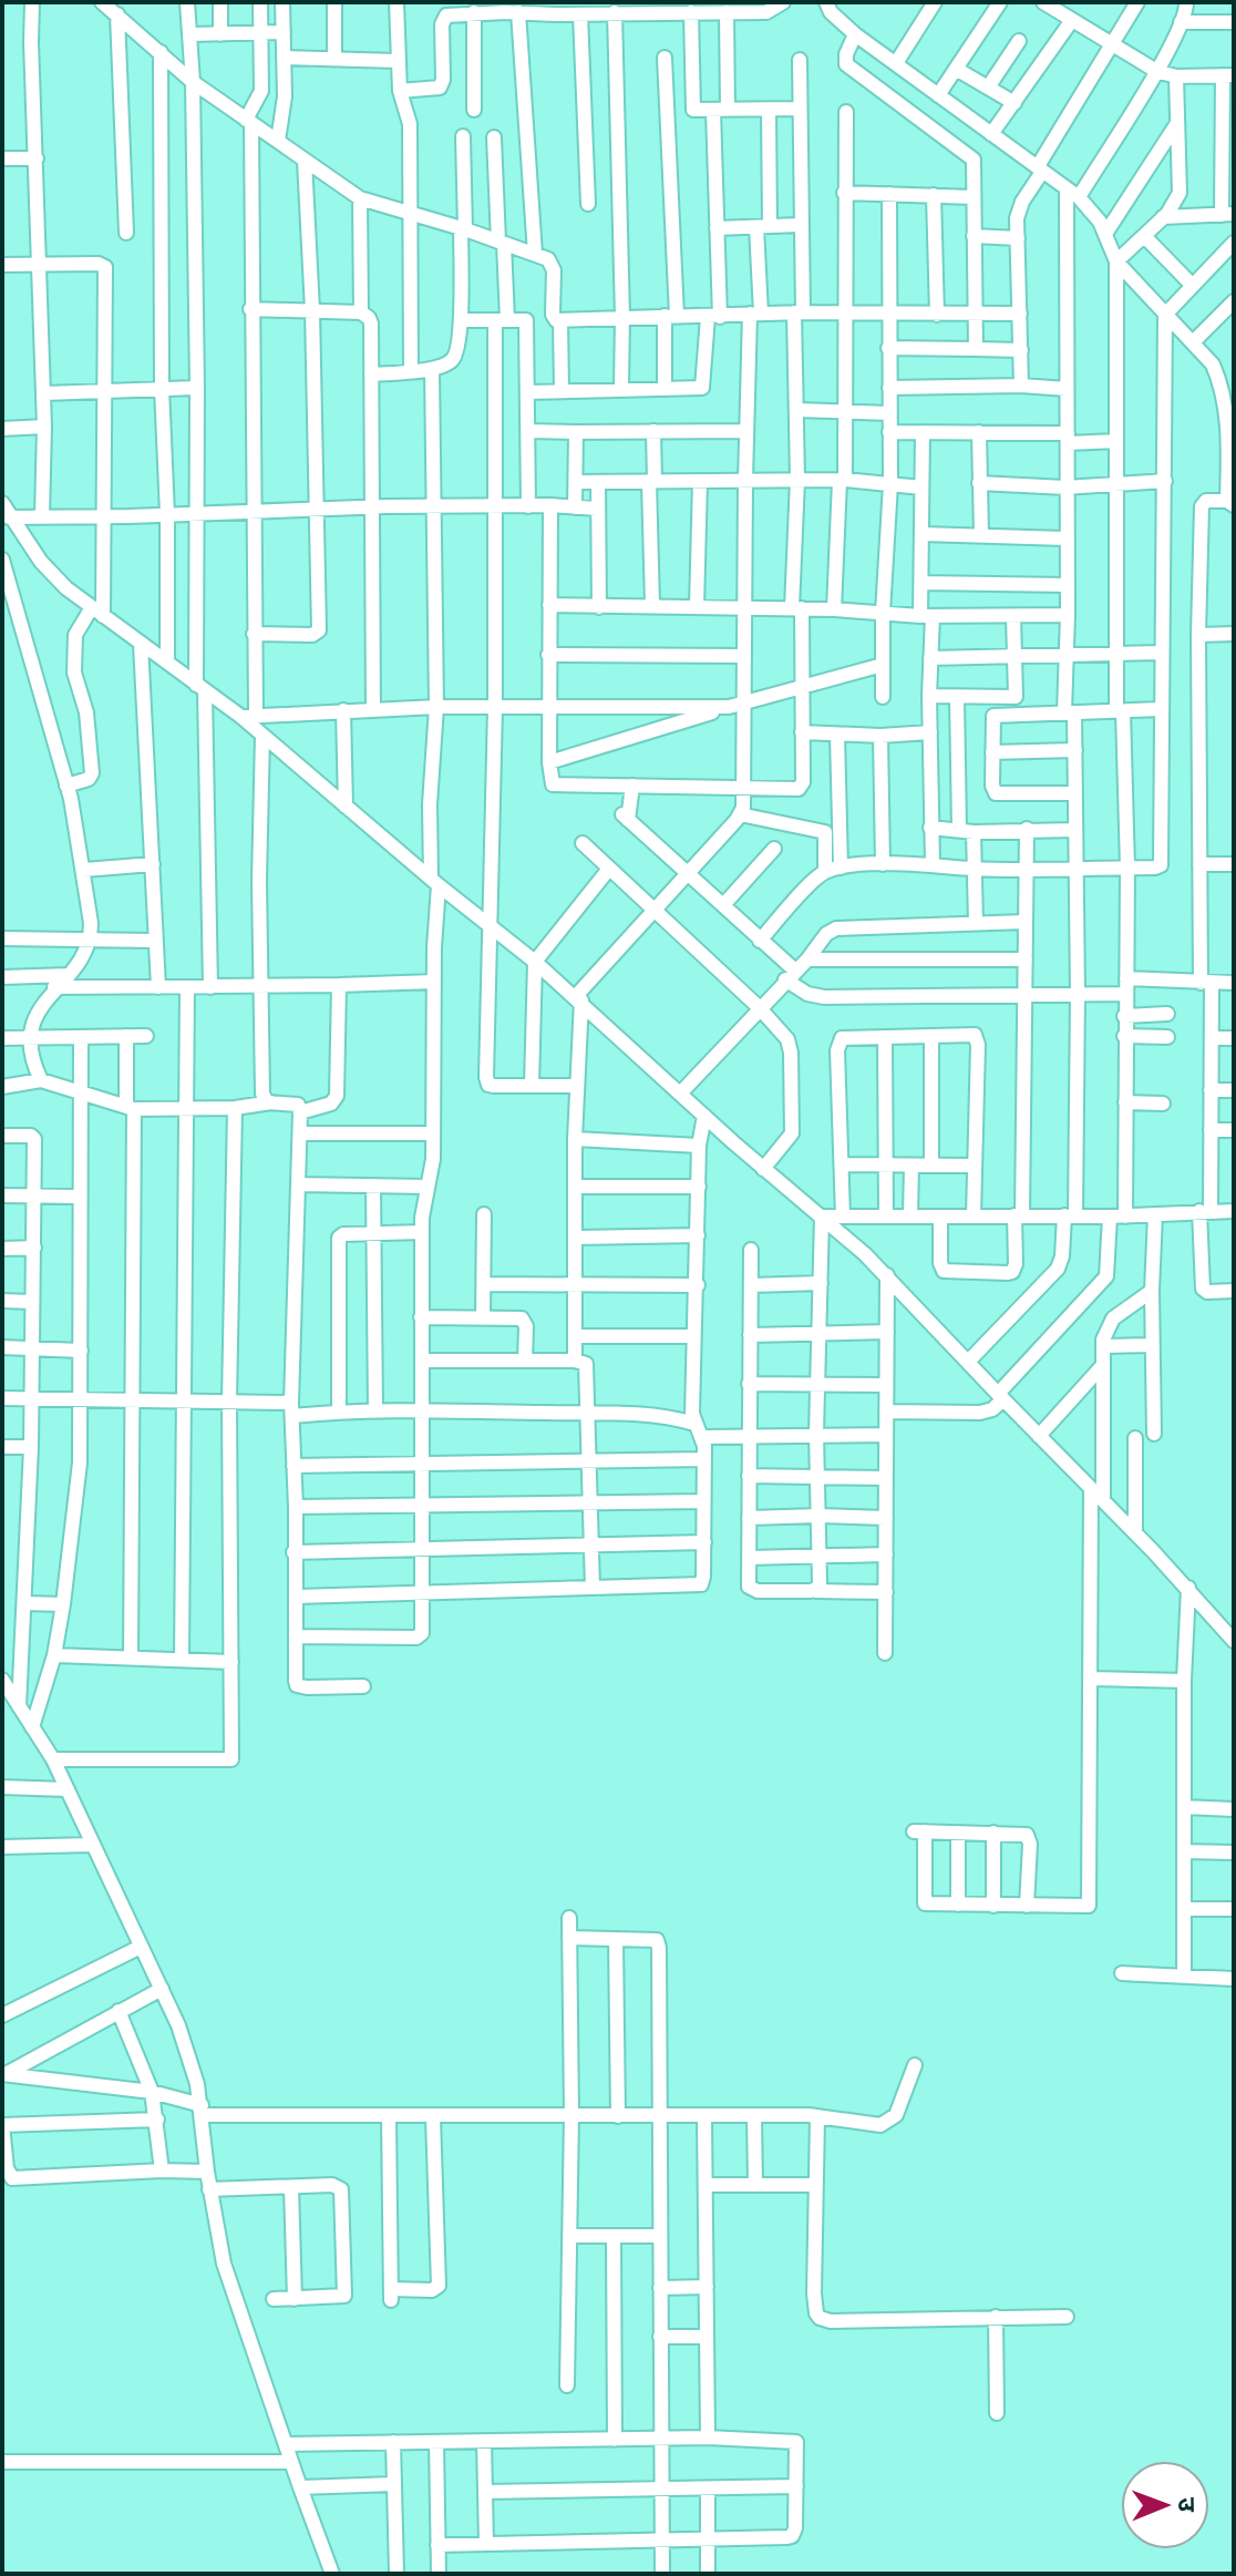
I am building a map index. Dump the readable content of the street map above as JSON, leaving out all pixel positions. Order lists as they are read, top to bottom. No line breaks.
{"north":"right"}
